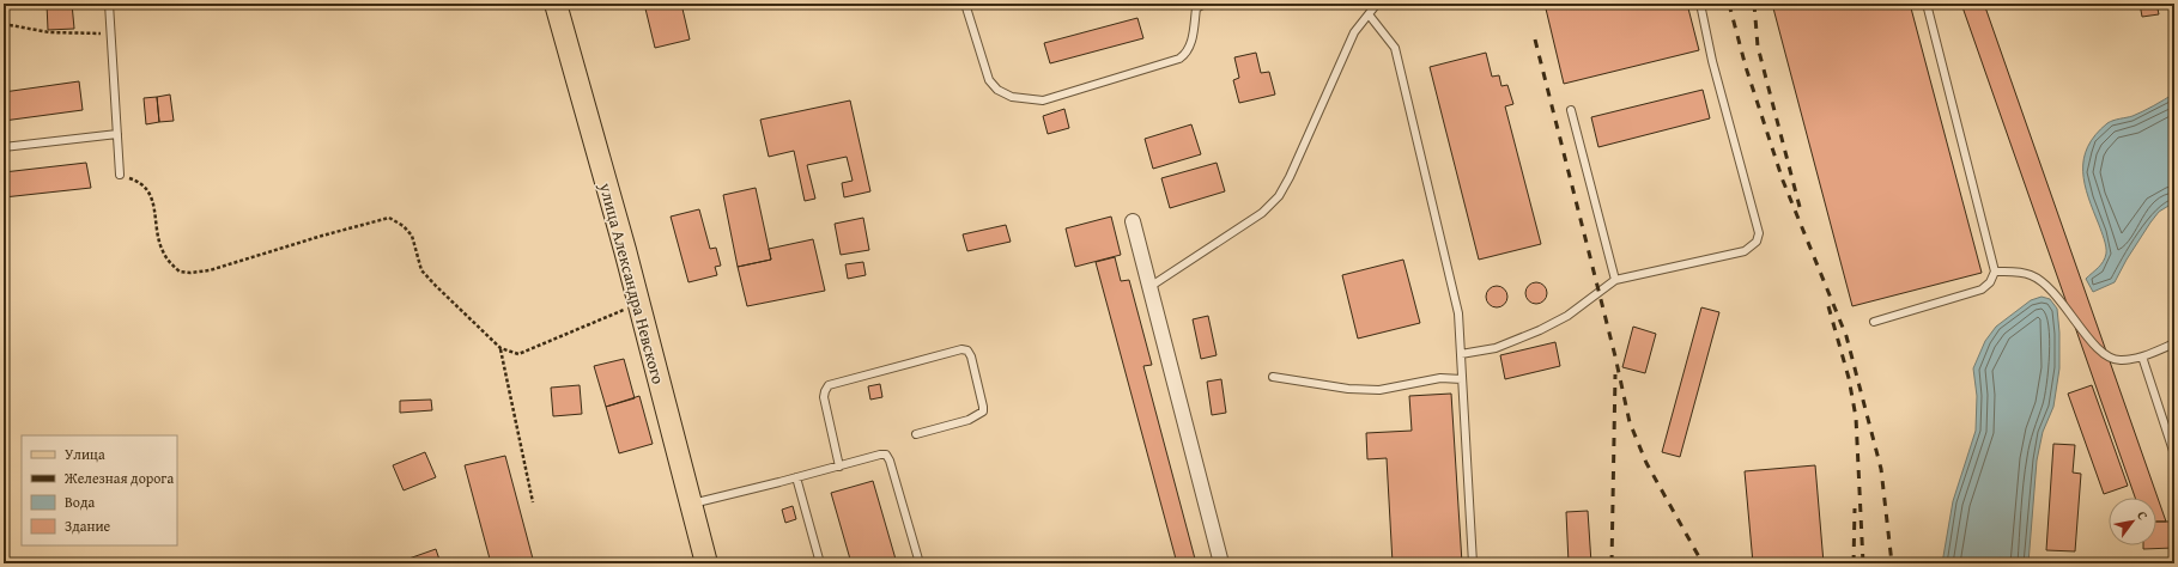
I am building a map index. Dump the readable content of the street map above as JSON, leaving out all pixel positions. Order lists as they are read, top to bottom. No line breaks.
{"streets":{"main road":["улица Александра Невского"]},"legend":["Улица","Железная дорога","Вода","Здание"],"north":"top right"}
